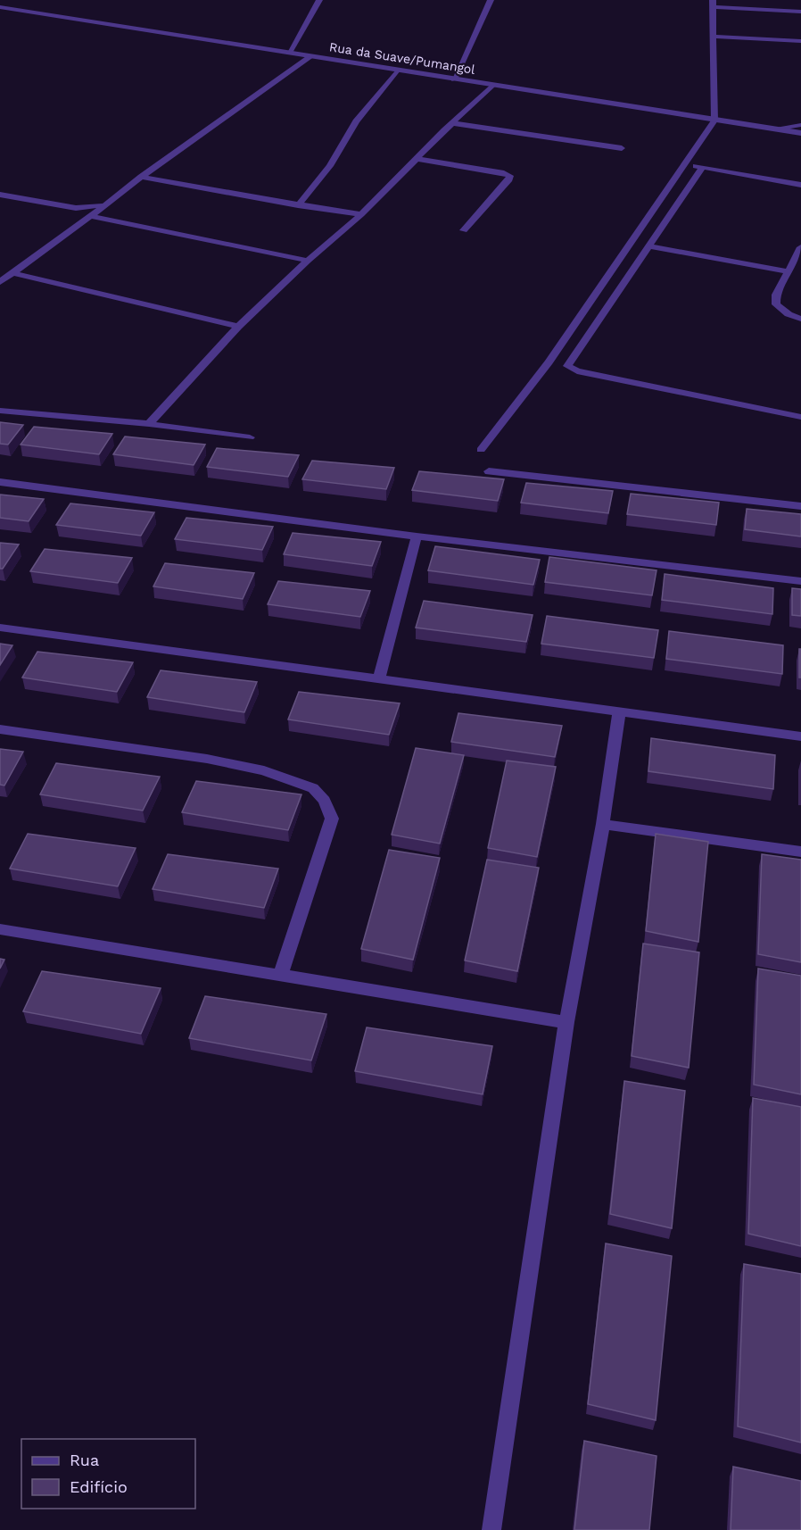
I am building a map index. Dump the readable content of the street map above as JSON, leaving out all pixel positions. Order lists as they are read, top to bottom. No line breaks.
{"streets":{"street":["Rua da Suave/Pumangol"]},"legend":["Rua","Edifício"]}
